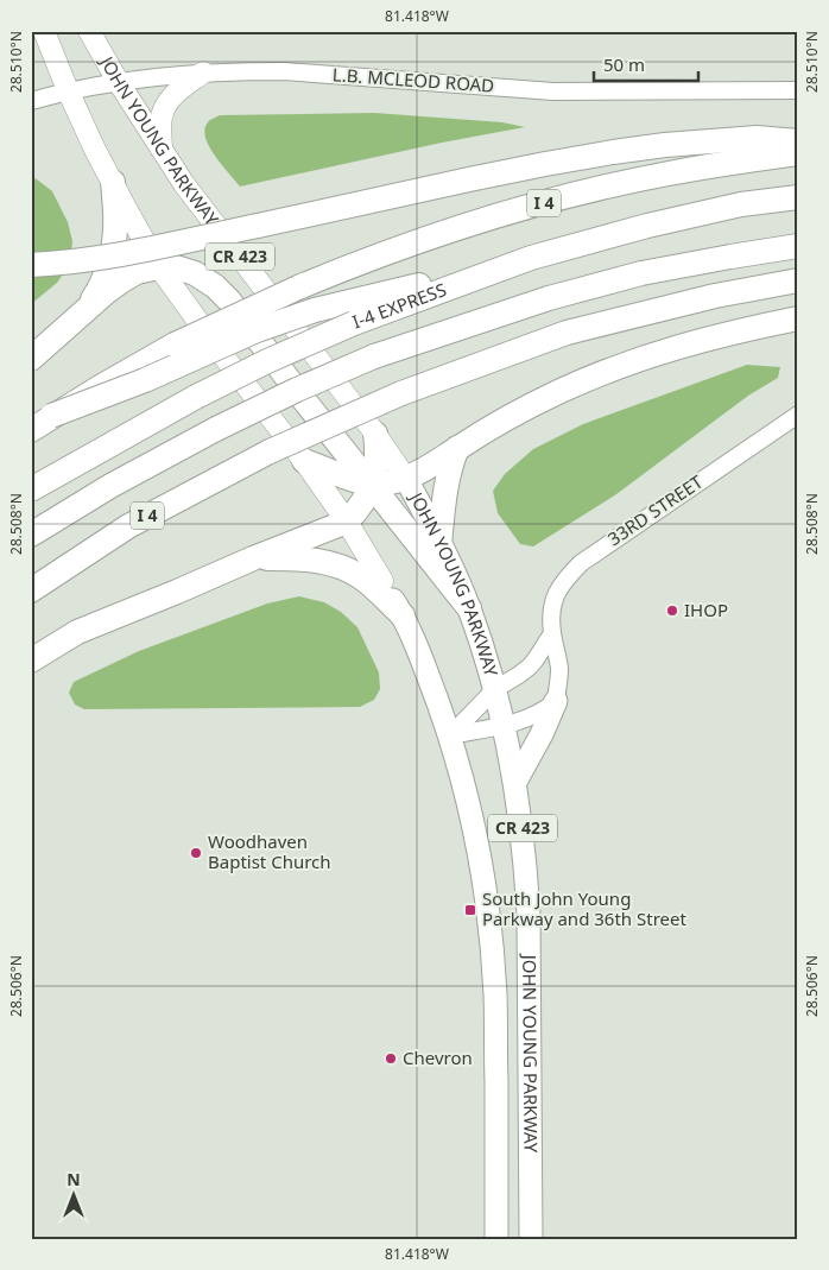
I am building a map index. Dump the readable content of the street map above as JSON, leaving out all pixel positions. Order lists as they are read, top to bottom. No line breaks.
{"streets":{"highway":["JOHN YOUNG PARKWAY","I 4","CR 423","I-4 EXPRESS"],"street":["L.B. MCLEOD ROAD","33RD STREET"]},"crossings":[["L.B. MCLEOD ROAD","JOHN YOUNG PARKWAY"],["JOHN YOUNG PARKWAY","33RD STREET"]],"places":{"other":["IHOP","Woodhaven Baptist Church","Chevron"],"transit":["South John Young Parkway and 36th Street"]},"scale_bar":"50 m","north":"top","coordinates":["81.418°W","28.510°N","28.508°N","28.506°N"]}
